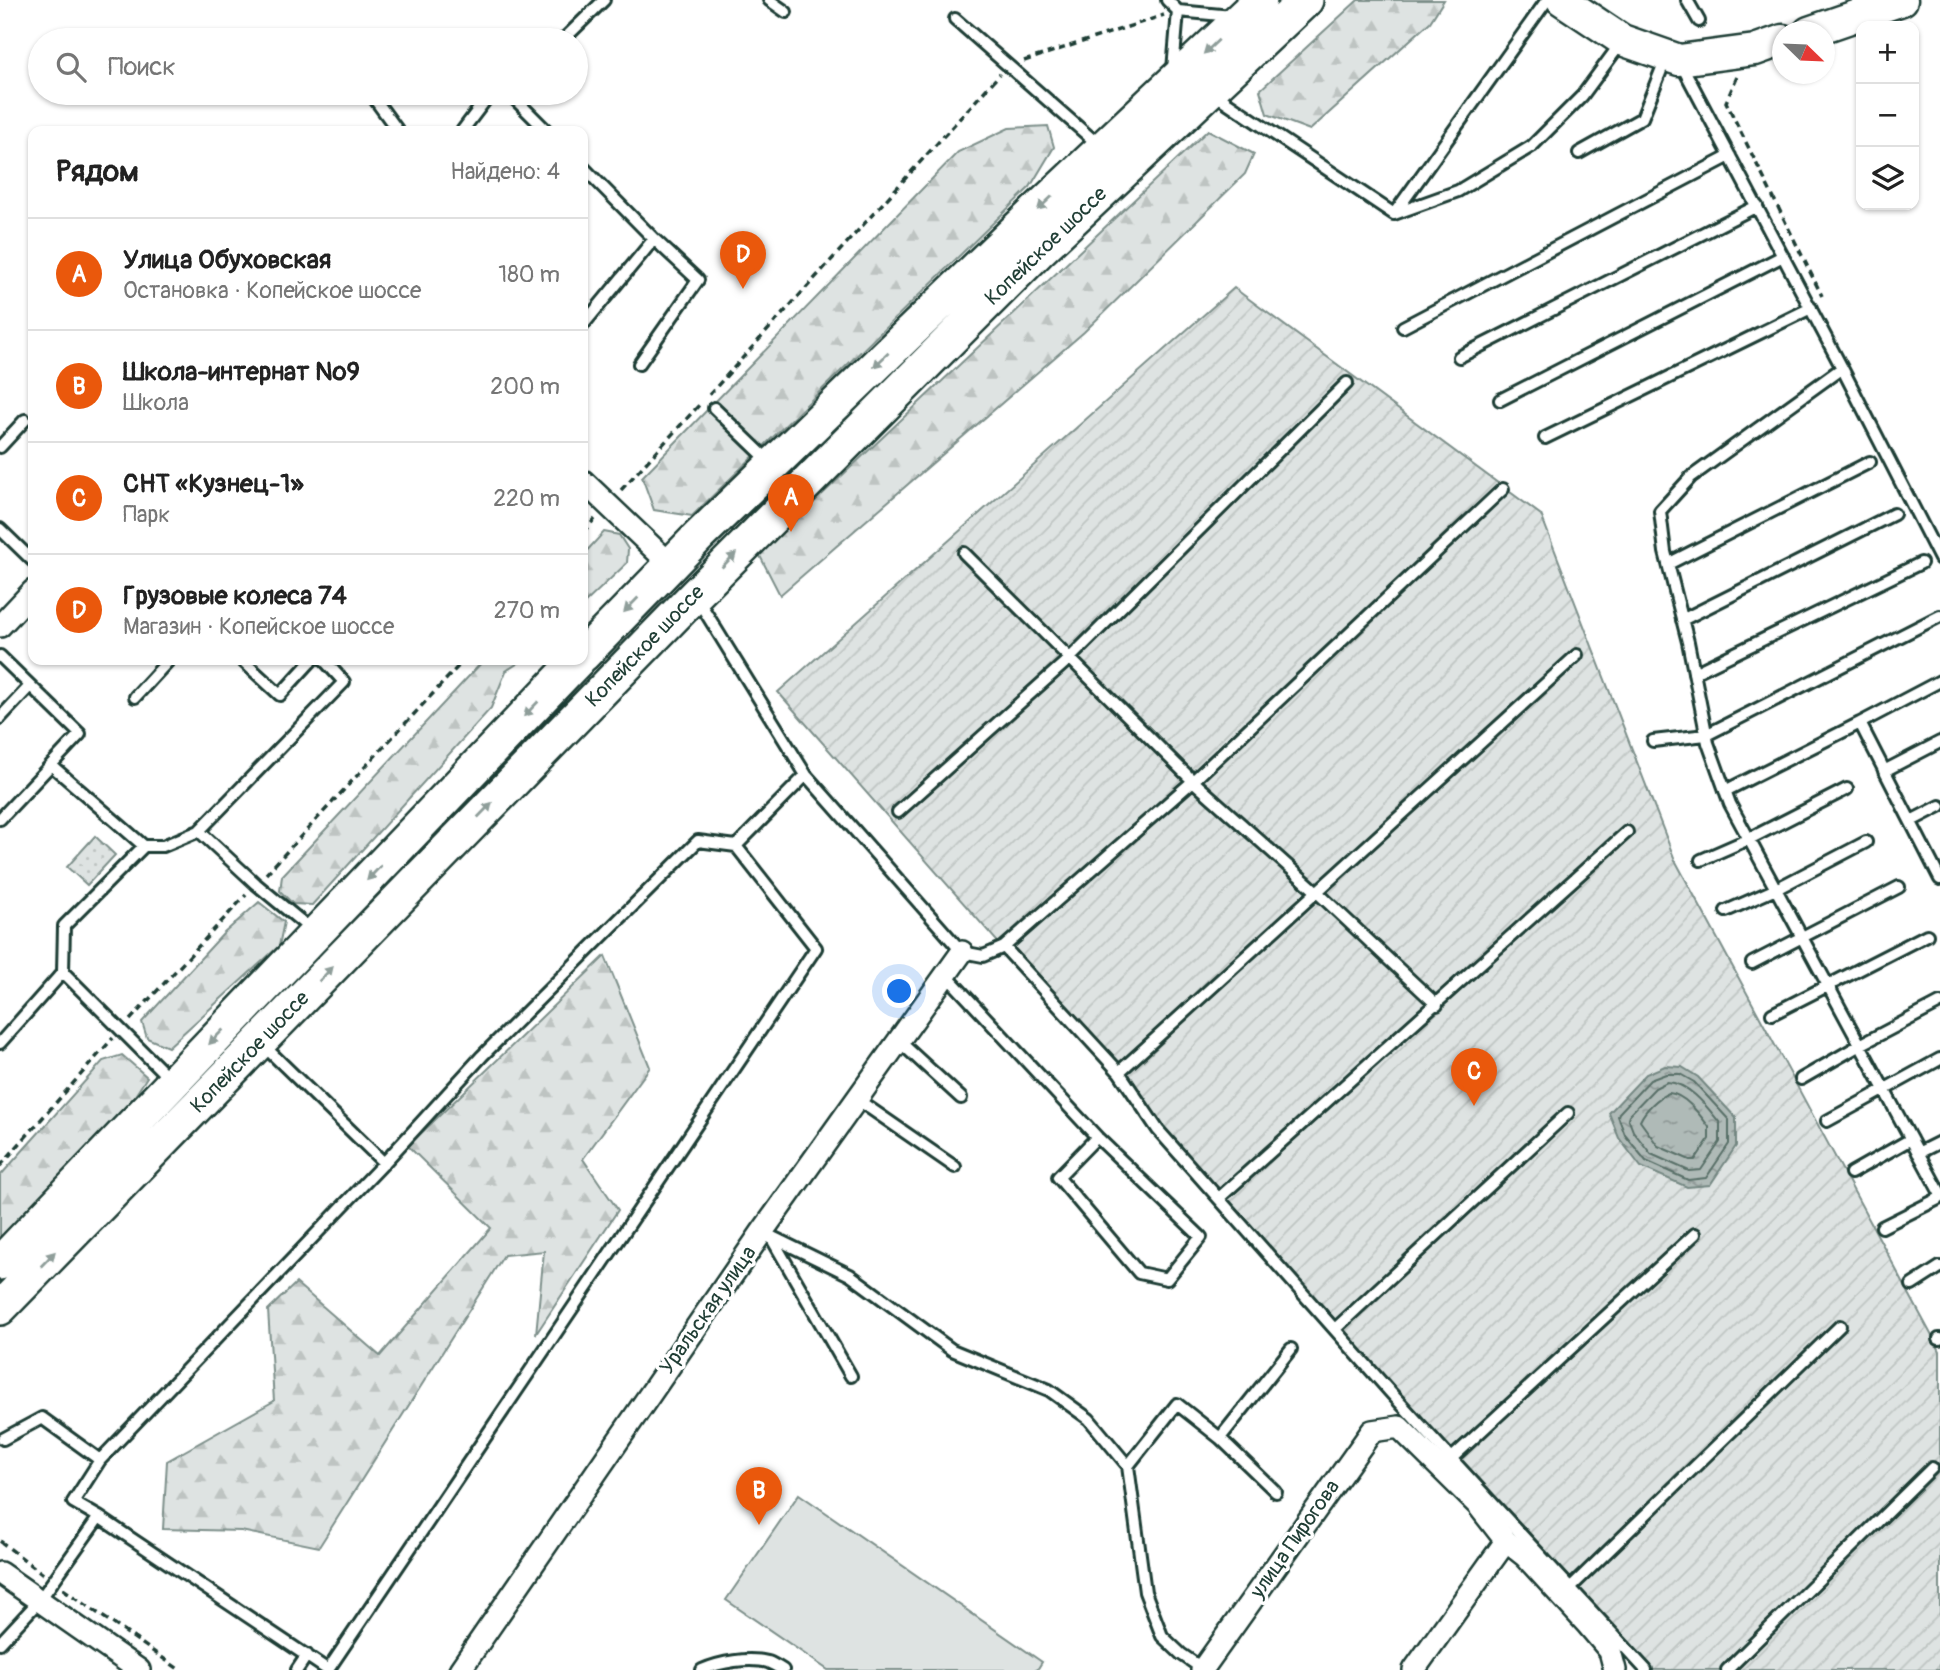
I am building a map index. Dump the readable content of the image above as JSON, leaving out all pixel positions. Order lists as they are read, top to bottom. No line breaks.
{"streets":{"main road":["Копейское шоссе"],"street":["Уральская улица","улица Пирогова"]},"north":"bottom right","page":{"map_buttons":["+","−"],"search":"Поиск","heading":["Рядом","Найдено: 4"],"list":[{"mark":"A","name":"Улица Обуховская","note":"Остановка · Копейское шоссе","value":"180 m"},{"mark":"B","name":"Школа-интернат №9","note":"Школа","value":"200 m"},{"mark":"C","name":"СНТ «Кузнец-1»","note":"Парк","value":"220 m"},{"mark":"D","name":"Грузовые колеса 74","note":"Магазин · Копейское шоссе","value":"270 m"}],"pins":["D","A","C","B"]}}
